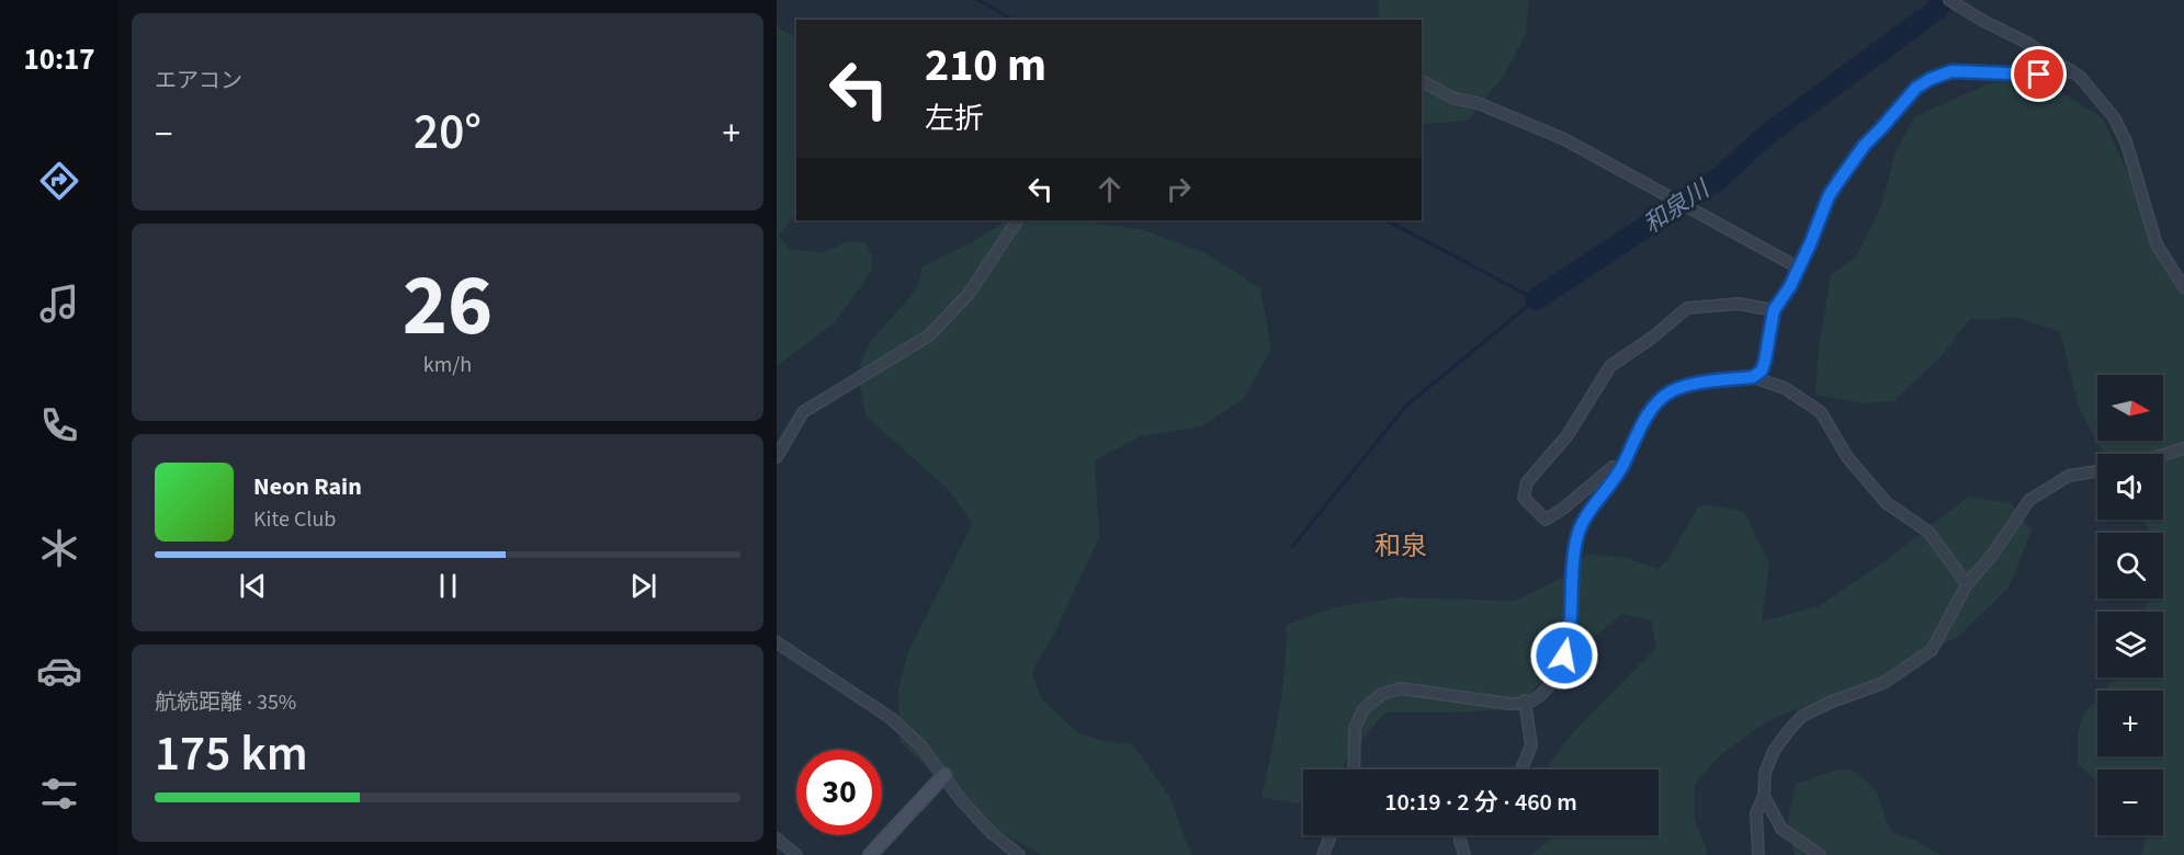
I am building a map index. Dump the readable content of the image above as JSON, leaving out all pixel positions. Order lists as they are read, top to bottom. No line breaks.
{"districts":["和泉"],"water":["和泉川"],"north":"right","page":{"tabs":"10:17","tile":["エアコン",["26","km/h"],["航続距離 · 35%","175 km"]],"turn":["210 m","左折"],"heat":["−","20°","+"],"map_buttons":["+","−"],"song":["Neon Rain","Kite Club"],"limit":"30","trip":"10:19 · 2 分 · 460 m"}}
